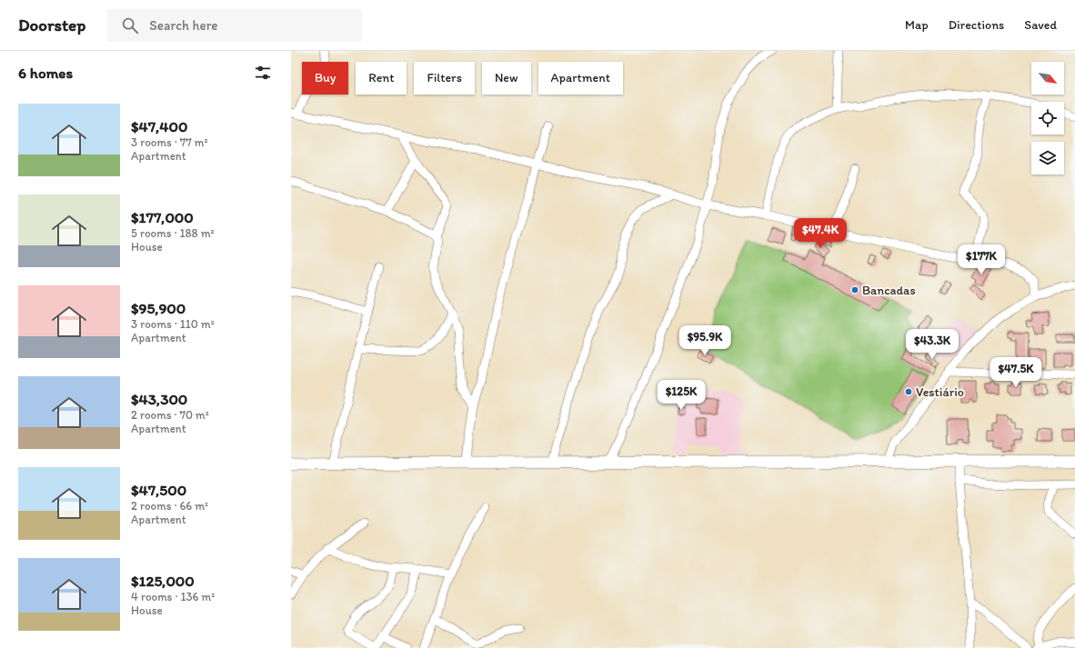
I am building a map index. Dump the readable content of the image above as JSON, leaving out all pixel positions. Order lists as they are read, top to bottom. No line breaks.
{"places":["Bancadas","Vestiário"],"north":"bottom right","page":{"header":"Doorstep","search":"Search here","nav":["Map","Directions","Saved"],"heading":"6 homes","chip":["Buy","Rent","Filters","New","Apartment"],"list":[{"name":"$47,400","note":"3 rooms · 77 m² · Apartment"},{"name":"$177,000","note":"5 rooms · 188 m² · House"},{"name":"$95,900","note":"3 rooms · 110 m² · Apartment"},{"name":"$43,300","note":"2 rooms · 70 m² · Apartment"},{"name":"$47,500","note":"2 rooms · 66 m² · Apartment"},{"name":"$125,000","note":"4 rooms · 136 m² · House"}],"price":["$47.4K","$177K","$95.9K","$43.3K","$47.5K","$125K"]}}
